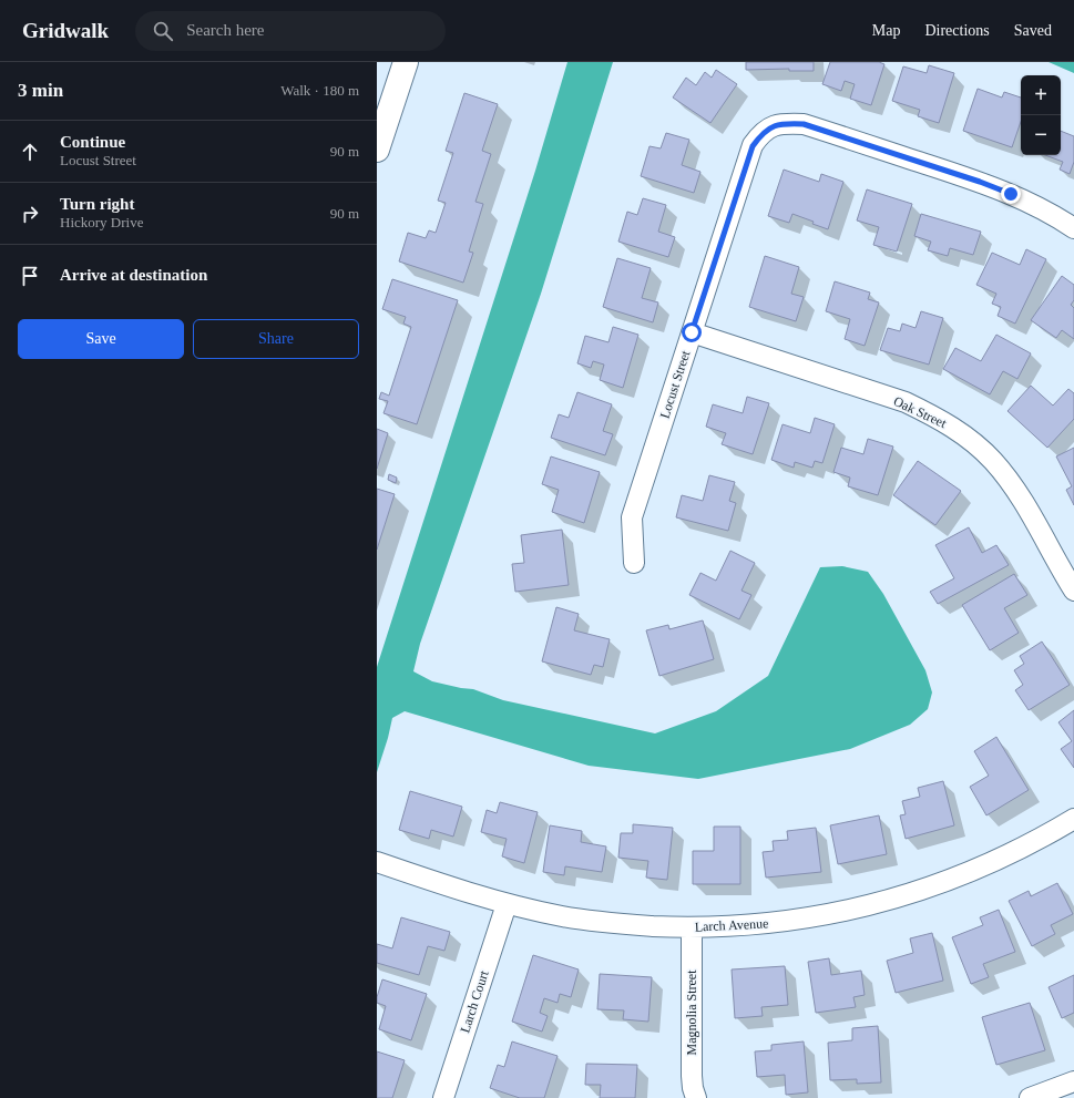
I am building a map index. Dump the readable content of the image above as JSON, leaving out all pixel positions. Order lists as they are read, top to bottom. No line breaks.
{"streets":{"street":["Locust Street","Oak Street","Larch Avenue","Larch Court","Magnolia Street"]},"crossings":[["Locust Street","Oak Street"],["Larch Avenue","Larch Court"],["Larch Avenue","Magnolia Street"]],"page":{"header":"Gridwalk","search":"Search here","nav":["Map","Directions","Saved"],"heading":["3 min","Walk · 180 m"],"map_buttons":["+","−"],"list":[["Continue","Locust Street","90 m"],["Turn right","Hickory Drive","90 m"],"Arrive at destination"],"buttons":["Save","Share"]}}
